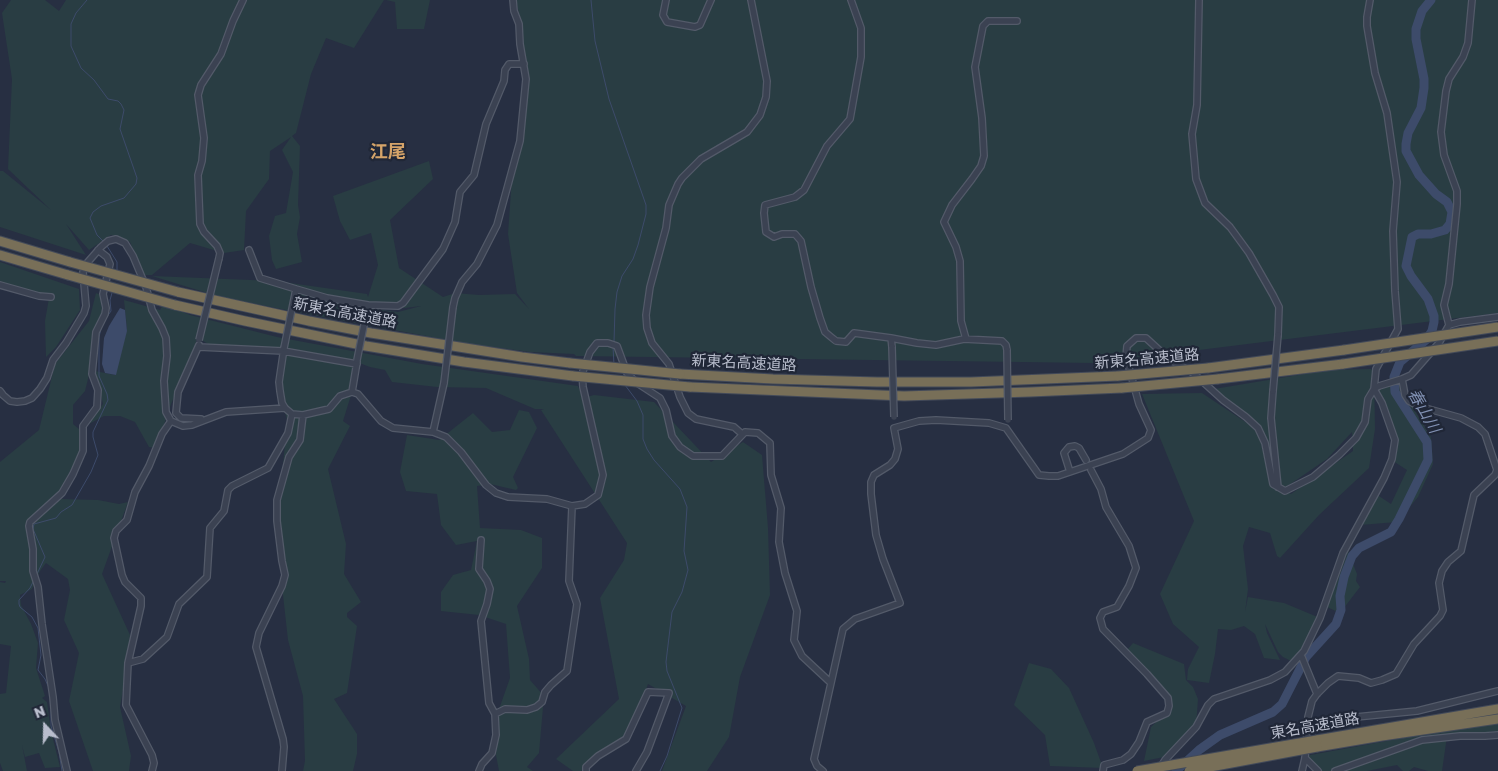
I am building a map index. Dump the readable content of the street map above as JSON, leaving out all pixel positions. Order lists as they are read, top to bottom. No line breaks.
{"streets":{"highway":["新東名高速道路","東名高速道路"]},"districts":["江尾"],"water":["春山川"],"north":"top"}
